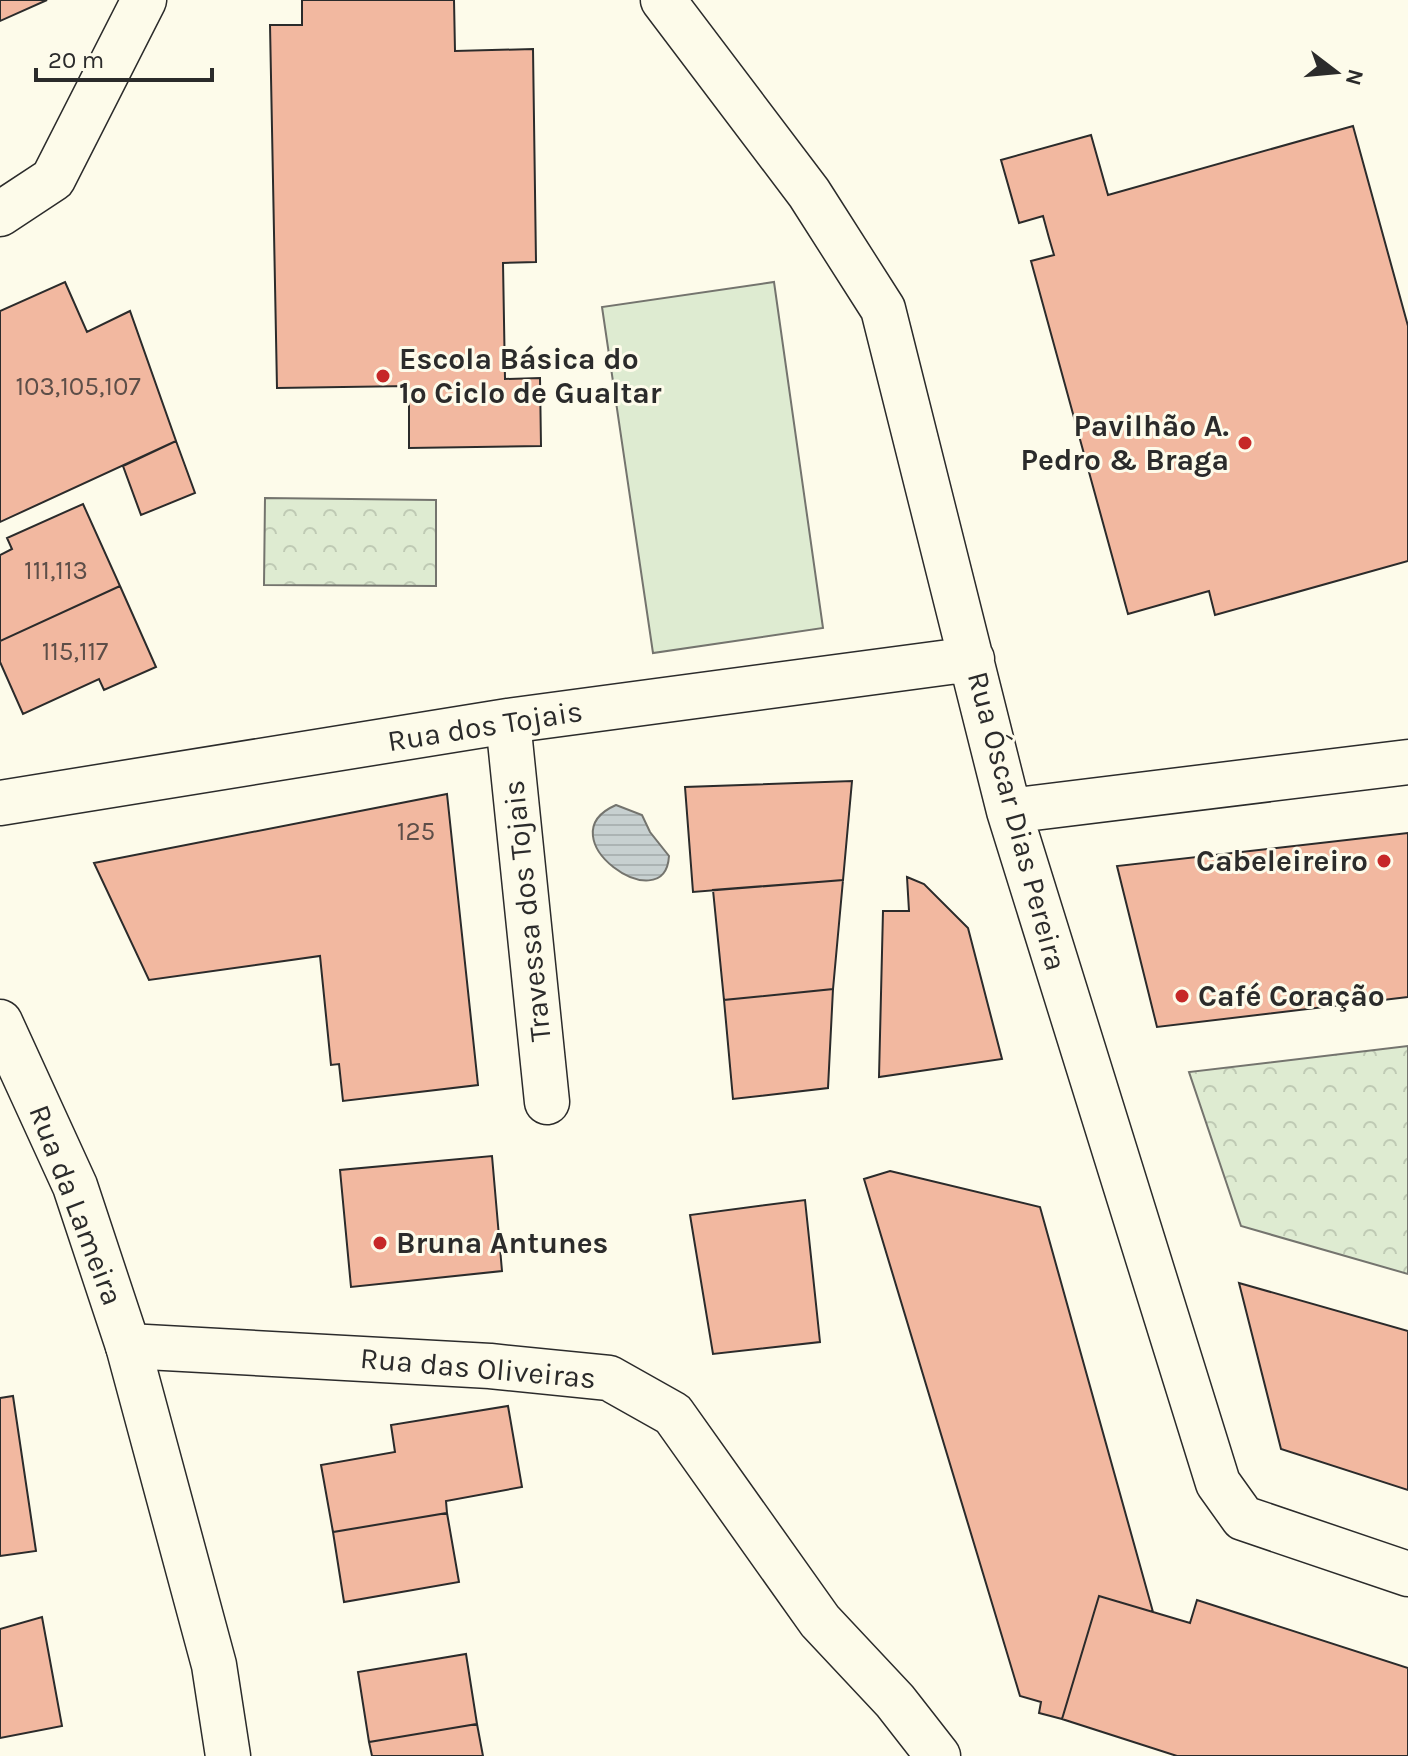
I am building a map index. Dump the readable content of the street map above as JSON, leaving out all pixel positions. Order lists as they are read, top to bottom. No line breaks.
{"streets":{"street":["Rua dos Tojais","Rua Óscar Dias Pereira","Travessa dos Tojais","Rua da Lameira","Rua das Oliveiras"]},"crossings":[["Rua dos Tojais","Rua Óscar Dias Pereira"],["Rua dos Tojais","Travessa dos Tojais"],["Rua da Lameira","Rua das Oliveiras"]],"places":["Escola Básica do 1º Ciclo de Gualtar","Pavilhão A. Pedro & Braga","Cabeleireiro","Café Coração","Bruna Antunes"],"house_numbers":["103,105,107","111,113","115,117","125"],"scale_bar":"20 m","north":"right"}
